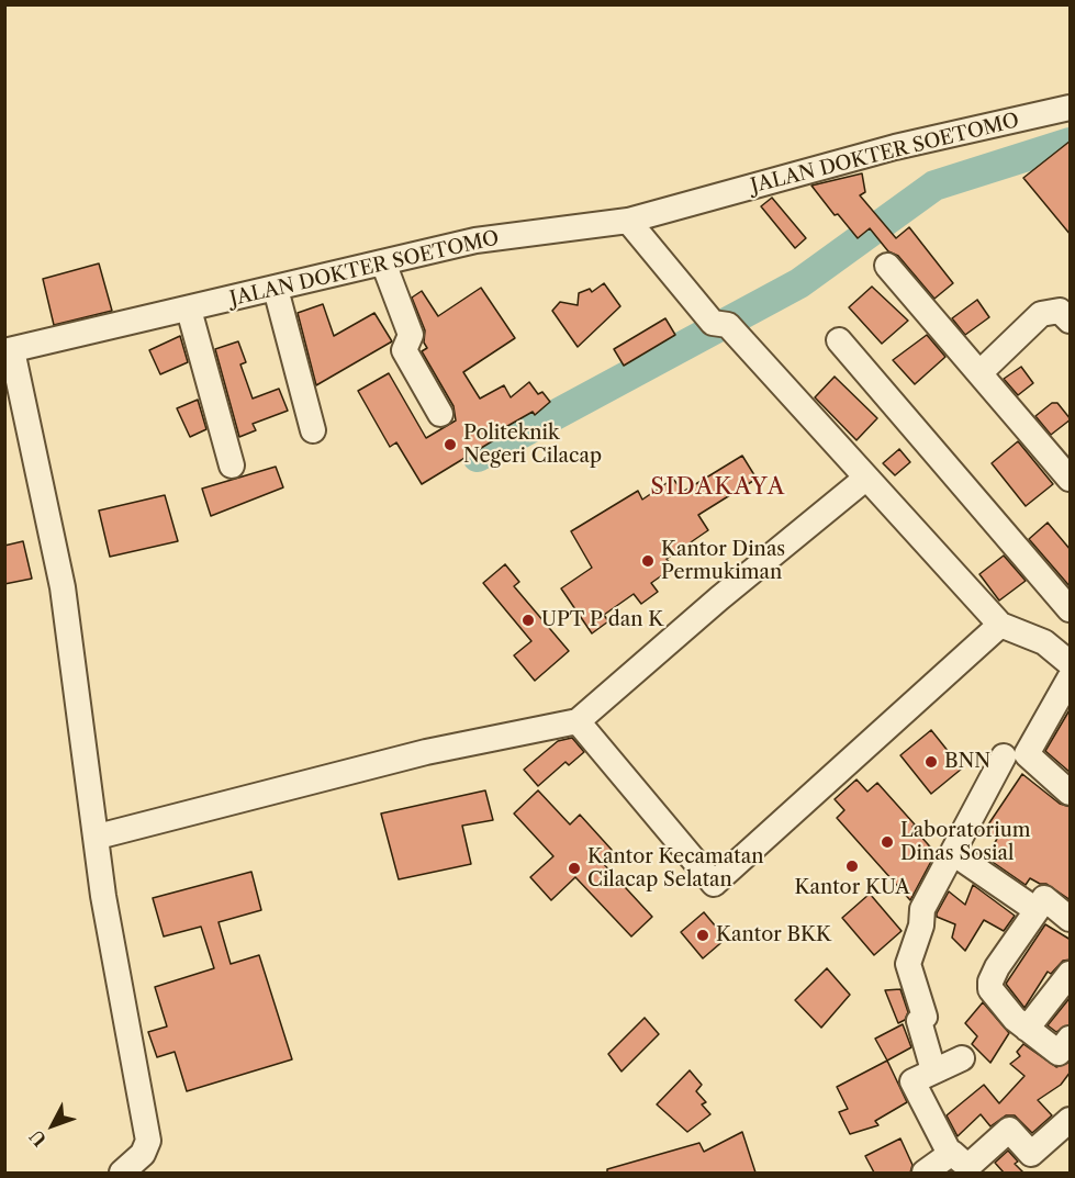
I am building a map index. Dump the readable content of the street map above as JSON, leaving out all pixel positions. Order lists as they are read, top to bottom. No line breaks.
{"streets":{"street":["JALAN DOKTER SOETOMO"]},"districts":["SIDAKAYA"],"places":["Politeknik Negeri Cilacap","Kantor Dinas Permukiman","UPT P dan K","BNN","Laboratorium Dinas Sosial","Kantor KUA","Kantor Kecamatan Cilacap Selatan","Kantor BKK"],"north":"bottom left"}
